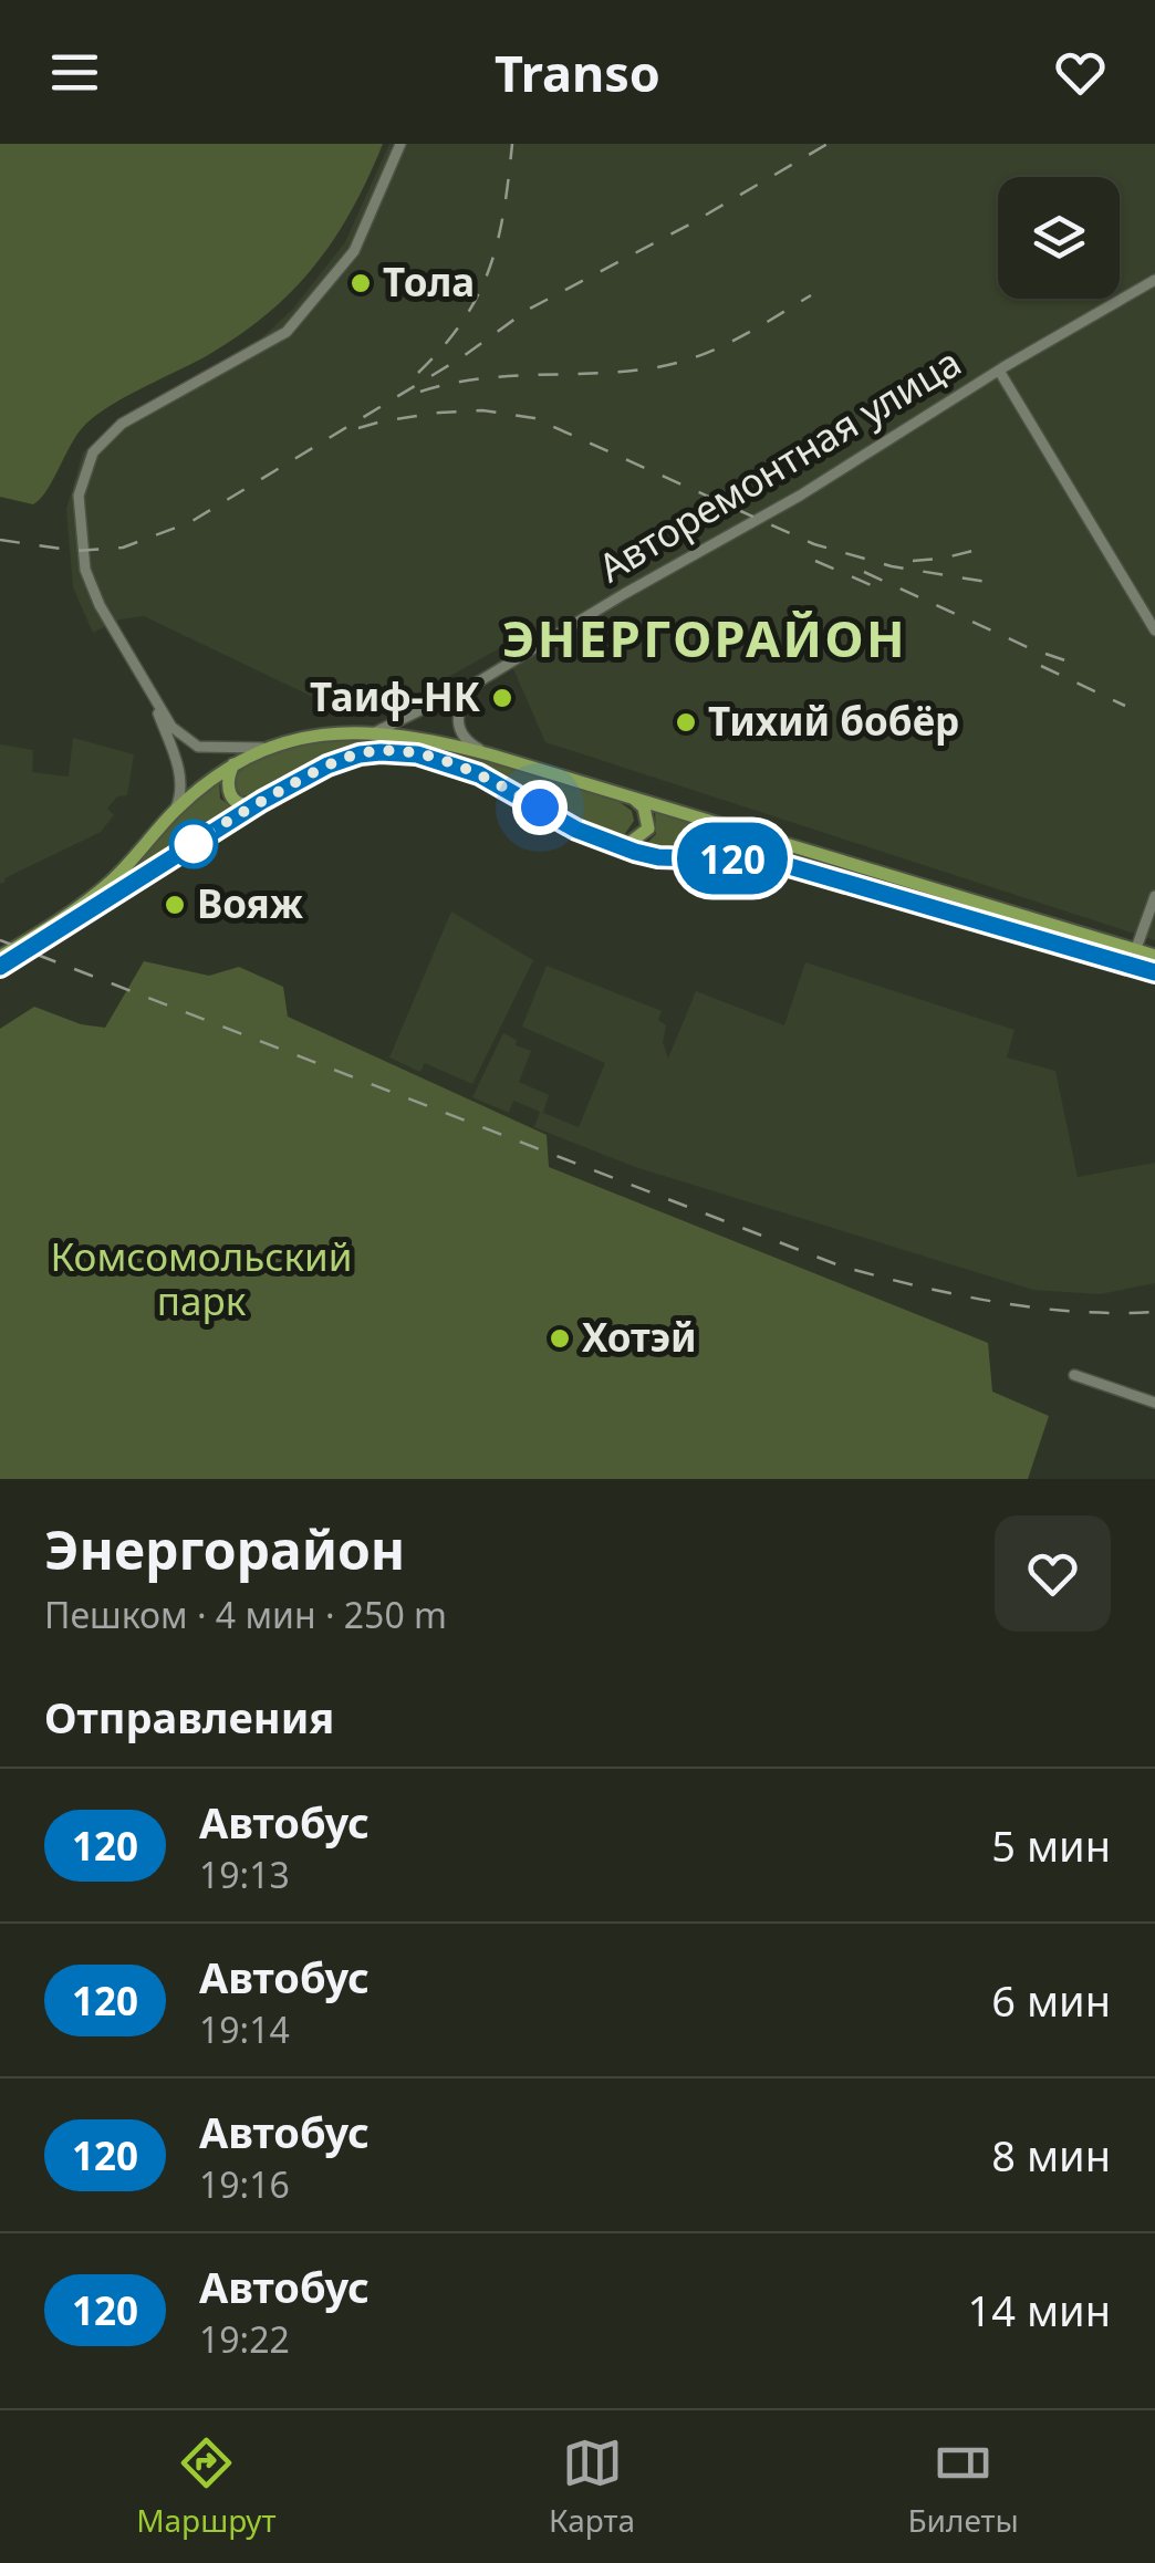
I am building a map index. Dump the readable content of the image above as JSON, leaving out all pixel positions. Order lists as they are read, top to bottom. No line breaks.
{"streets":{"street":["Авторемонтная улица"]},"districts":["ЭНЕРГОРАЙОН"],"parks":["Комсомольский парк"],"places":["Тола","Таиф-НК","Тихий бобёр","Вояж","Хотэй"],"lines":["bus line 120"],"page":{"header":"Transo","on_map":"120","heading":[["Энергорайон","Пешком · 4 мин · 250 m"],"Отправления"],"list":[{"mark":"120","name":"Автобус","note":"19:13","value":"5 мин"},{"mark":"120","name":"Автобус","note":"19:14","value":"6 мин"},{"mark":"120","name":"Автобус","note":"19:16","value":"8 мин"},{"mark":"120","name":"Автобус","note":"19:22","value":"14 мин"}],"tabs":["Маршрут","Карта","Билеты"]}}
